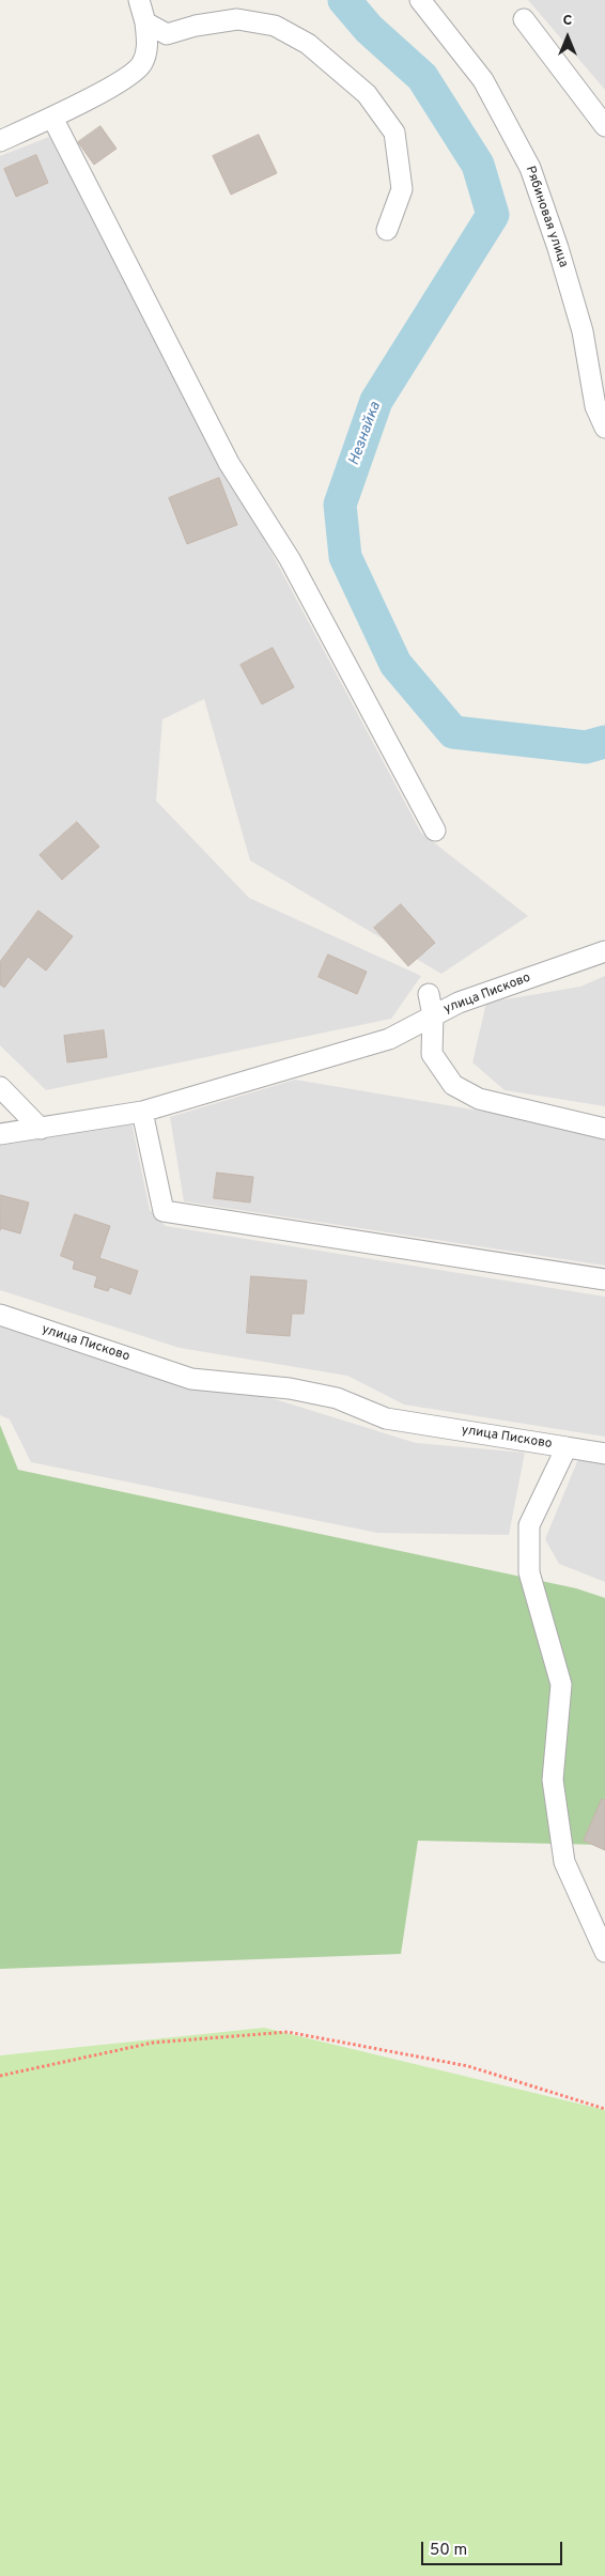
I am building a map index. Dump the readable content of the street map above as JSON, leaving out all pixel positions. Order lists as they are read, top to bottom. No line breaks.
{"streets":{"street":["Рябиновая улица","улица Писково"]},"water":["Незнайка"],"scale_bar":"50 m","north":"top"}
